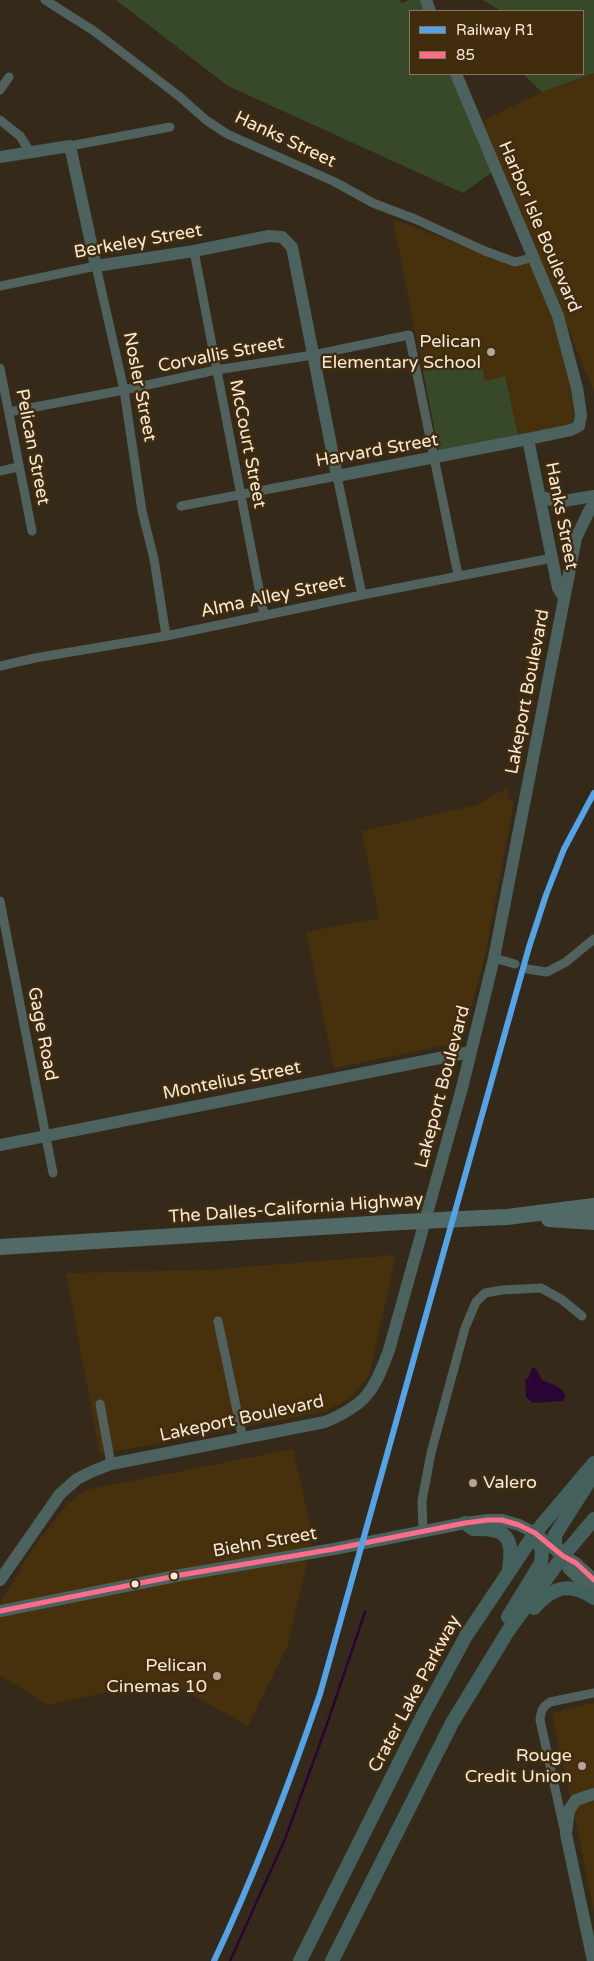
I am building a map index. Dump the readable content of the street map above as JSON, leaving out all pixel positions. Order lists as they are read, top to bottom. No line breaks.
{"streets":{"highway":["The Dalles-California Highway"],"main road":["Crater Lake Parkway"],"street":["Hanks Street","Harbor Isle Boulevard","Berkeley Street","Corvallis Street","Nosler Street","McCourt Street","Pelican Street","Harvard Street","Alma Alley Street","Lakeport Boulevard","Gage Road","Montelius Street","Biehn Street"]},"crossings":[["Hanks Street","Harbor Isle Boulevard"],["Hanks Street","Harvard Street"],["Hanks Street","Alma Alley Street"],["Hanks Street","Lakeport Boulevard"],["Harbor Isle Boulevard","Harvard Street"],["Berkeley Street","Corvallis Street"],["Berkeley Street","Nosler Street"],["Berkeley Street","McCourt Street"],["Corvallis Street","Nosler Street"],["Corvallis Street","McCourt Street"],["Corvallis Street","Pelican Street"],["Corvallis Street","Harvard Street"],["Nosler Street","Alma Alley Street"],["McCourt Street","Harvard Street"],["McCourt Street","Alma Alley Street"],["Lakeport Boulevard","Montelius Street"],["Gage Road","Montelius Street"],["Biehn Street","Crater Lake Parkway"]],"places":["Pelican Elementary School","Valero","Pelican Cinemas 10","Rouge Credit Union"],"lines":["rail line R1","transit line 85"],"legend":["Railway R1","85"]}
